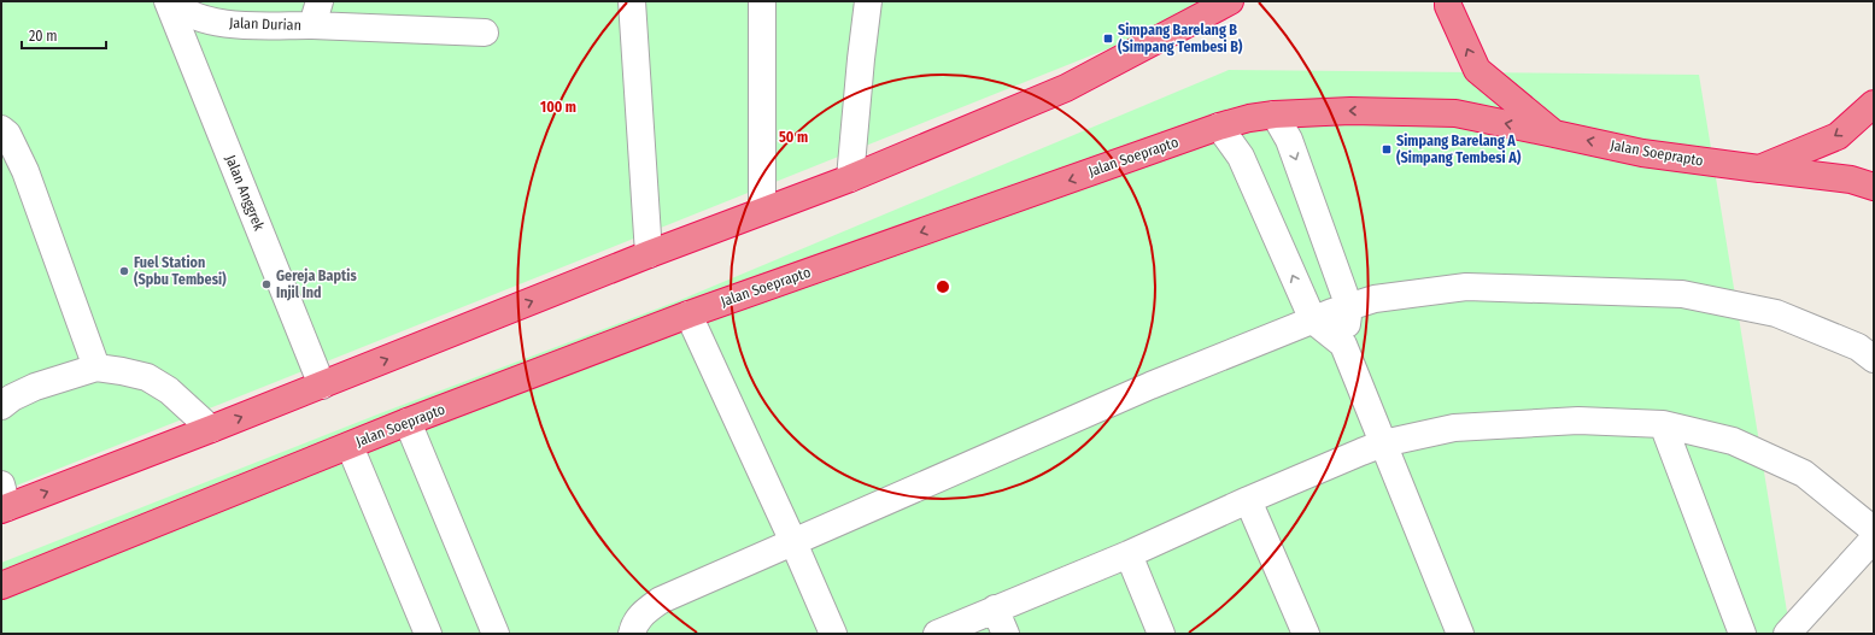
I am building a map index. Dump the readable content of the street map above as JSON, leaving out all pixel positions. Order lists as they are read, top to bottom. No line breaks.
{"streets":{"highway":["Jalan Soeprapto"],"street":["Jalan Durian","Jalan Anggrek"]},"crossings":[["Jalan Durian","Jalan Anggrek"]],"places":{"transit":["Simpang Barelang B (Simpang Tembesi B)","Simpang Barelang A (Simpang Tembesi A)"],"other":["Fuel Station (Spbu Tembesi)","Gereja Baptis Injil Ind"]},"scale_bar":"20 m","rings":["100 m","50 m"]}
